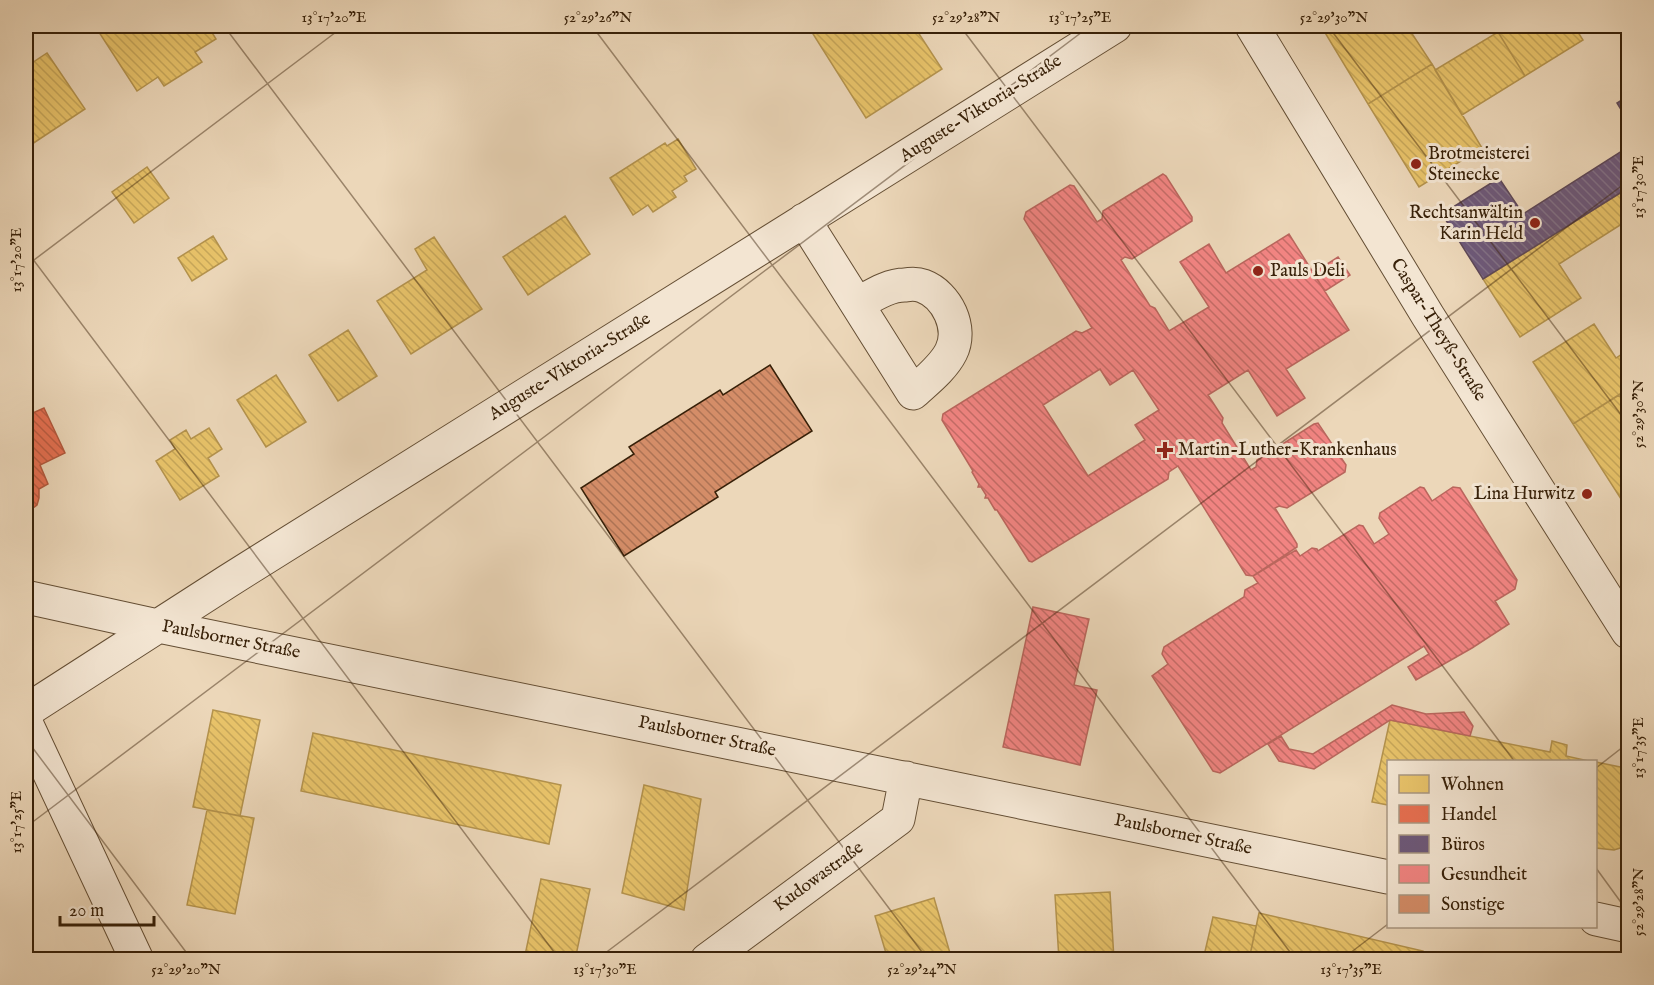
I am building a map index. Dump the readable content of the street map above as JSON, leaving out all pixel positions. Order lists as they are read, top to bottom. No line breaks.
{"streets":{"street":["Auguste-Viktoria-Straße","Caspar-Theyß-Straße","Paulsborner Straße","Kudowastraße"]},"crossings":[["Auguste-Viktoria-Straße","Paulsborner Straße"],["Paulsborner Straße","Kudowastraße"]],"places":{"other":["Brotmeisterei Steinecke","Rechtsanwältin Karin Held","Pauls Deli","Lina Hurwitz"],"health":["Martin-Luther-Krankenhaus"]},"legend":["Wohnen","Handel","Büros","Gesundheit","Sonstige"],"scale_bar":"20 m","coordinates":["13°17'20\"E","52°29'26\"N","52°29'28\"N","13°17'25\"E","52°29'30\"N","13°17'30\"E","13°17'35\"E","52°29'20\"N","52°29'24\"N"]}
